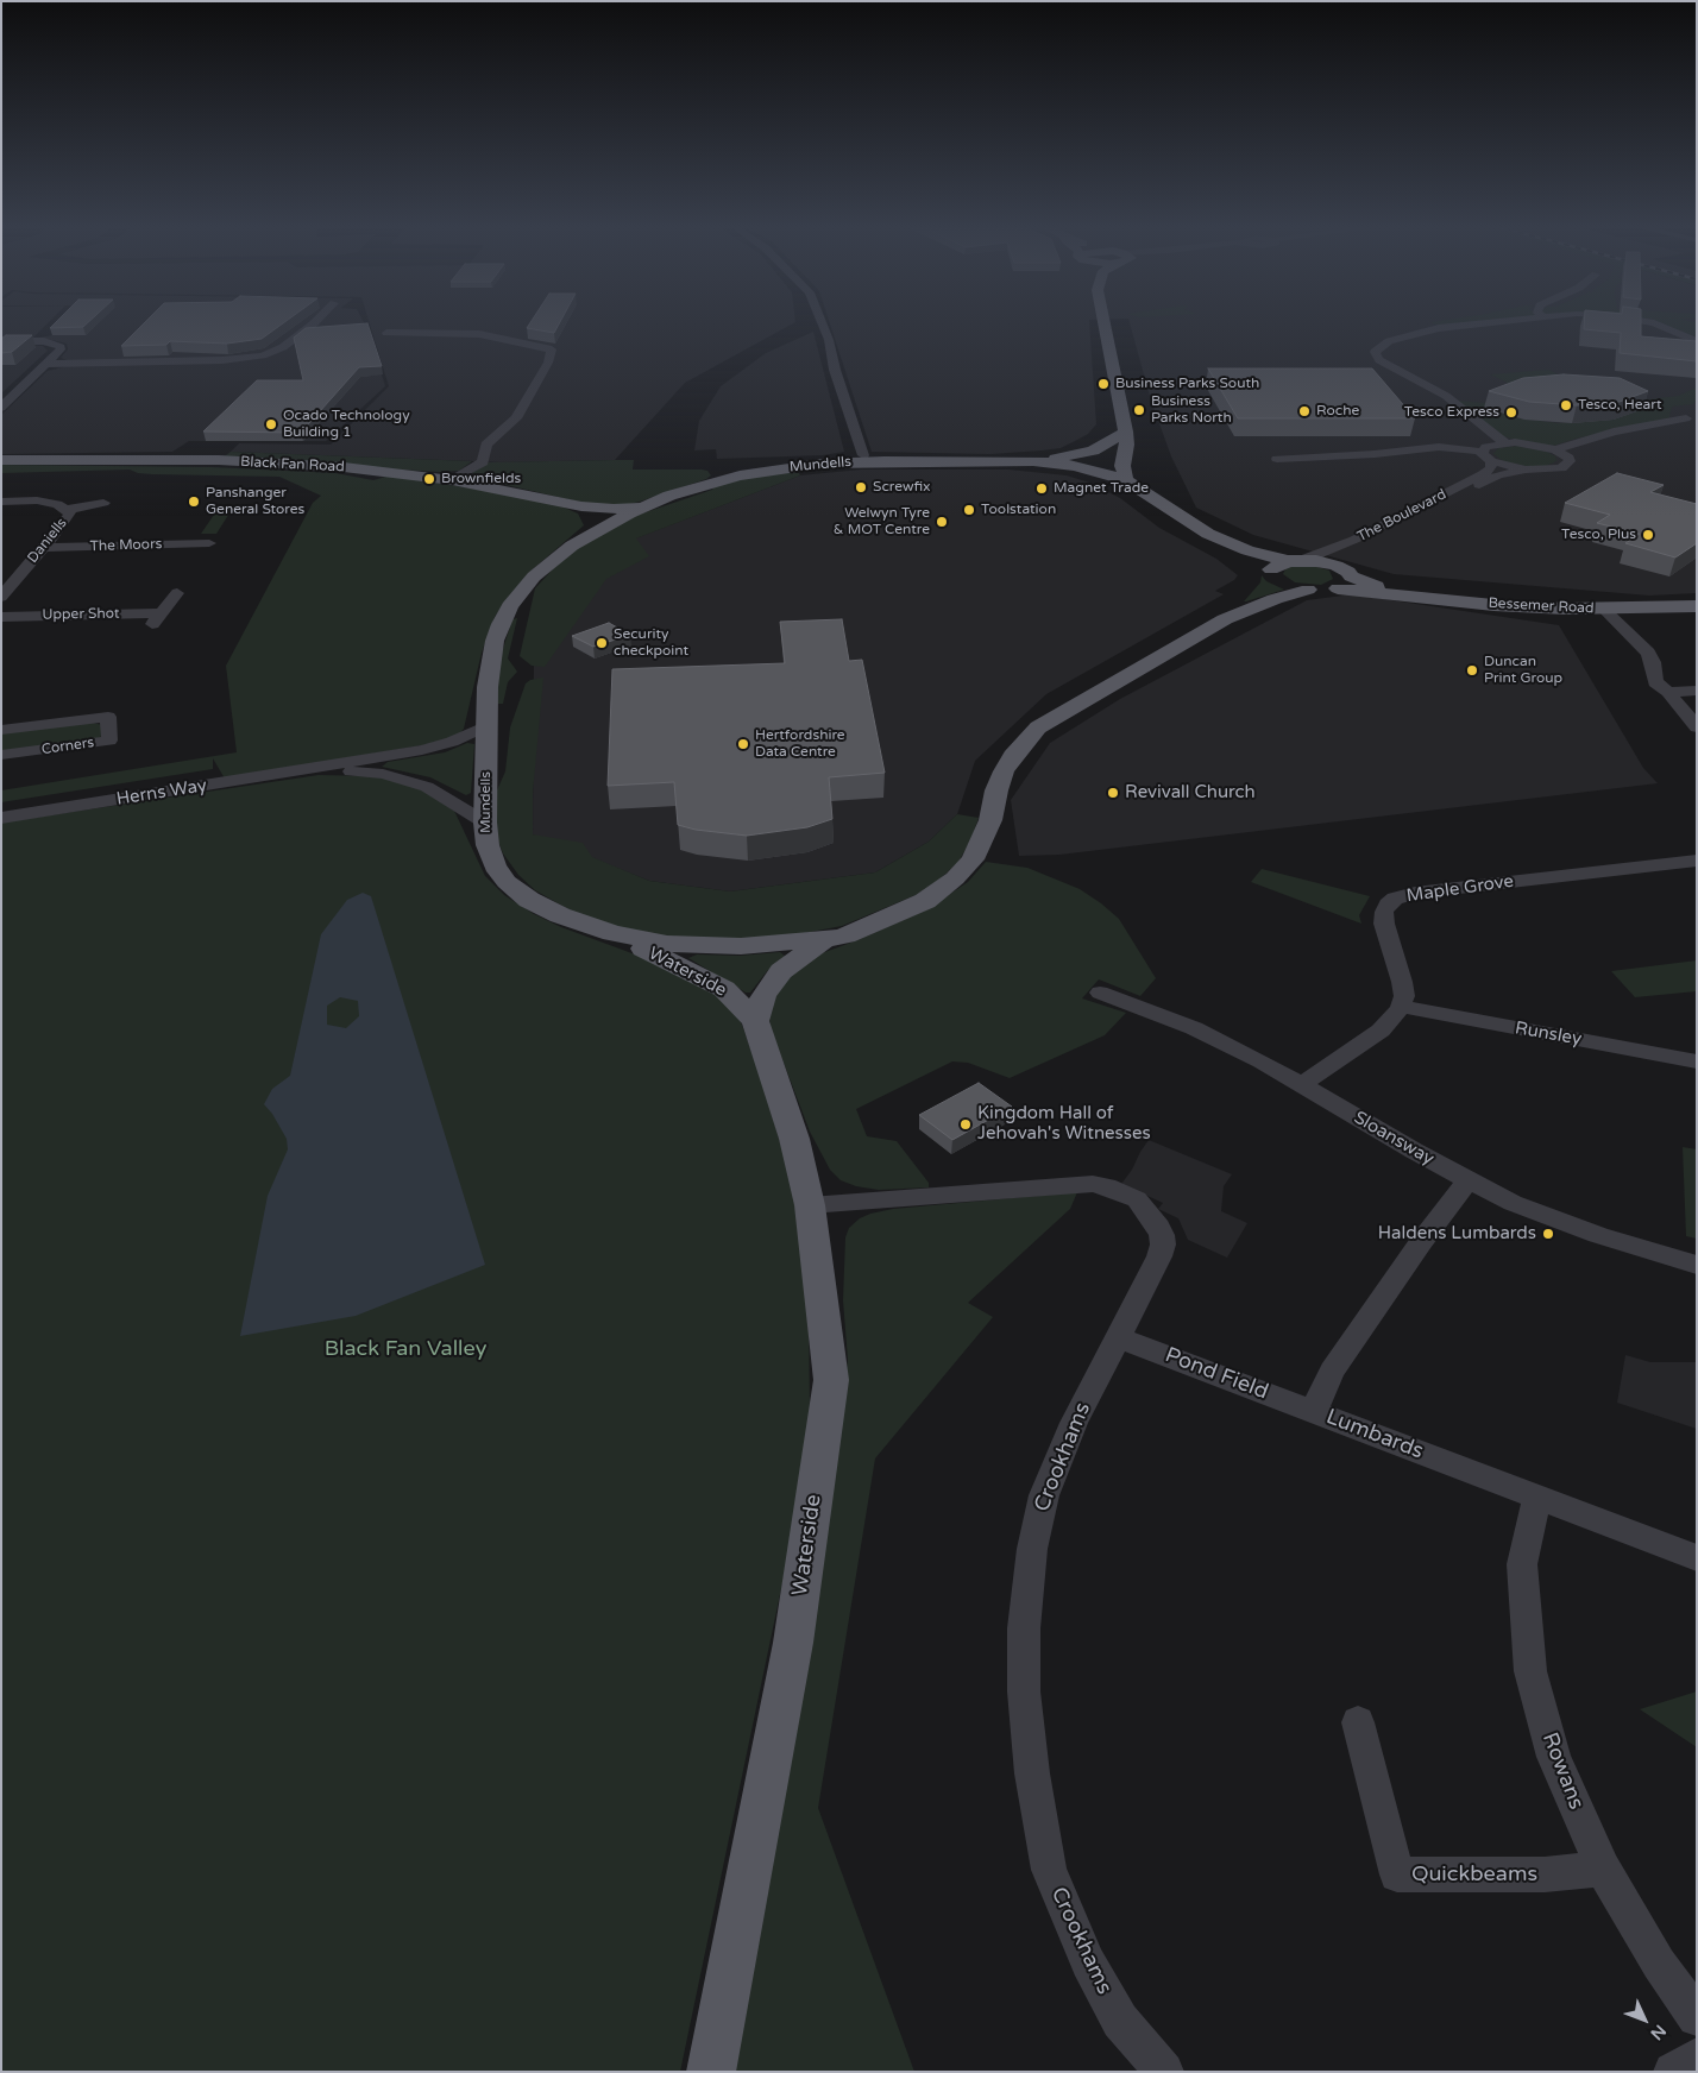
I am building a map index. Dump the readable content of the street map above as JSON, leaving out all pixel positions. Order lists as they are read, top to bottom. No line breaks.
{"streets":{"main road":["Black Fan Road","Mundells","Bessemer Road","Waterside"],"street":["The Boulevard","Daniells","The Moors","Upper Shot","Corners","Herns Way","Maple Grove","Runsley","Sloansway","Pond Field","Lumbards","Crookhams","Rowans","Quickbeams"]},"crossings":[["Black Fan Road","Mundells"],["Mundells","The Boulevard"],["Mundells","Bessemer Road"],["Mundells","Herns Way"],["Mundells","Waterside"],["The Boulevard","Bessemer Road"],["Daniells","The Moors"],["Maple Grove","Runsley"],["Waterside","Crookhams"],["Sloansway","Lumbards"],["Pond Field","Lumbards"],["Pond Field","Crookhams"],["Lumbards","Rowans"],["Rowans","Quickbeams"]],"parks":["Black Fan Valley"],"places":["Business Parks South","Tesco, Heart","Business Parks North","Roche","Tesco Express","Ocado Technology Building 1","Brownfields","Screwfix","Magnet Trade","Panshanger General Stores","Toolstation","Welwyn Tyre & MOT Centre","Tesco, Plus","Security checkpoint","Duncan Print Group","Hertfordshire Data Centre","Revivall Church","Kingdom Hall of Jehovah's Witnesses","Haldens Lumbards"],"north":"bottom right"}
